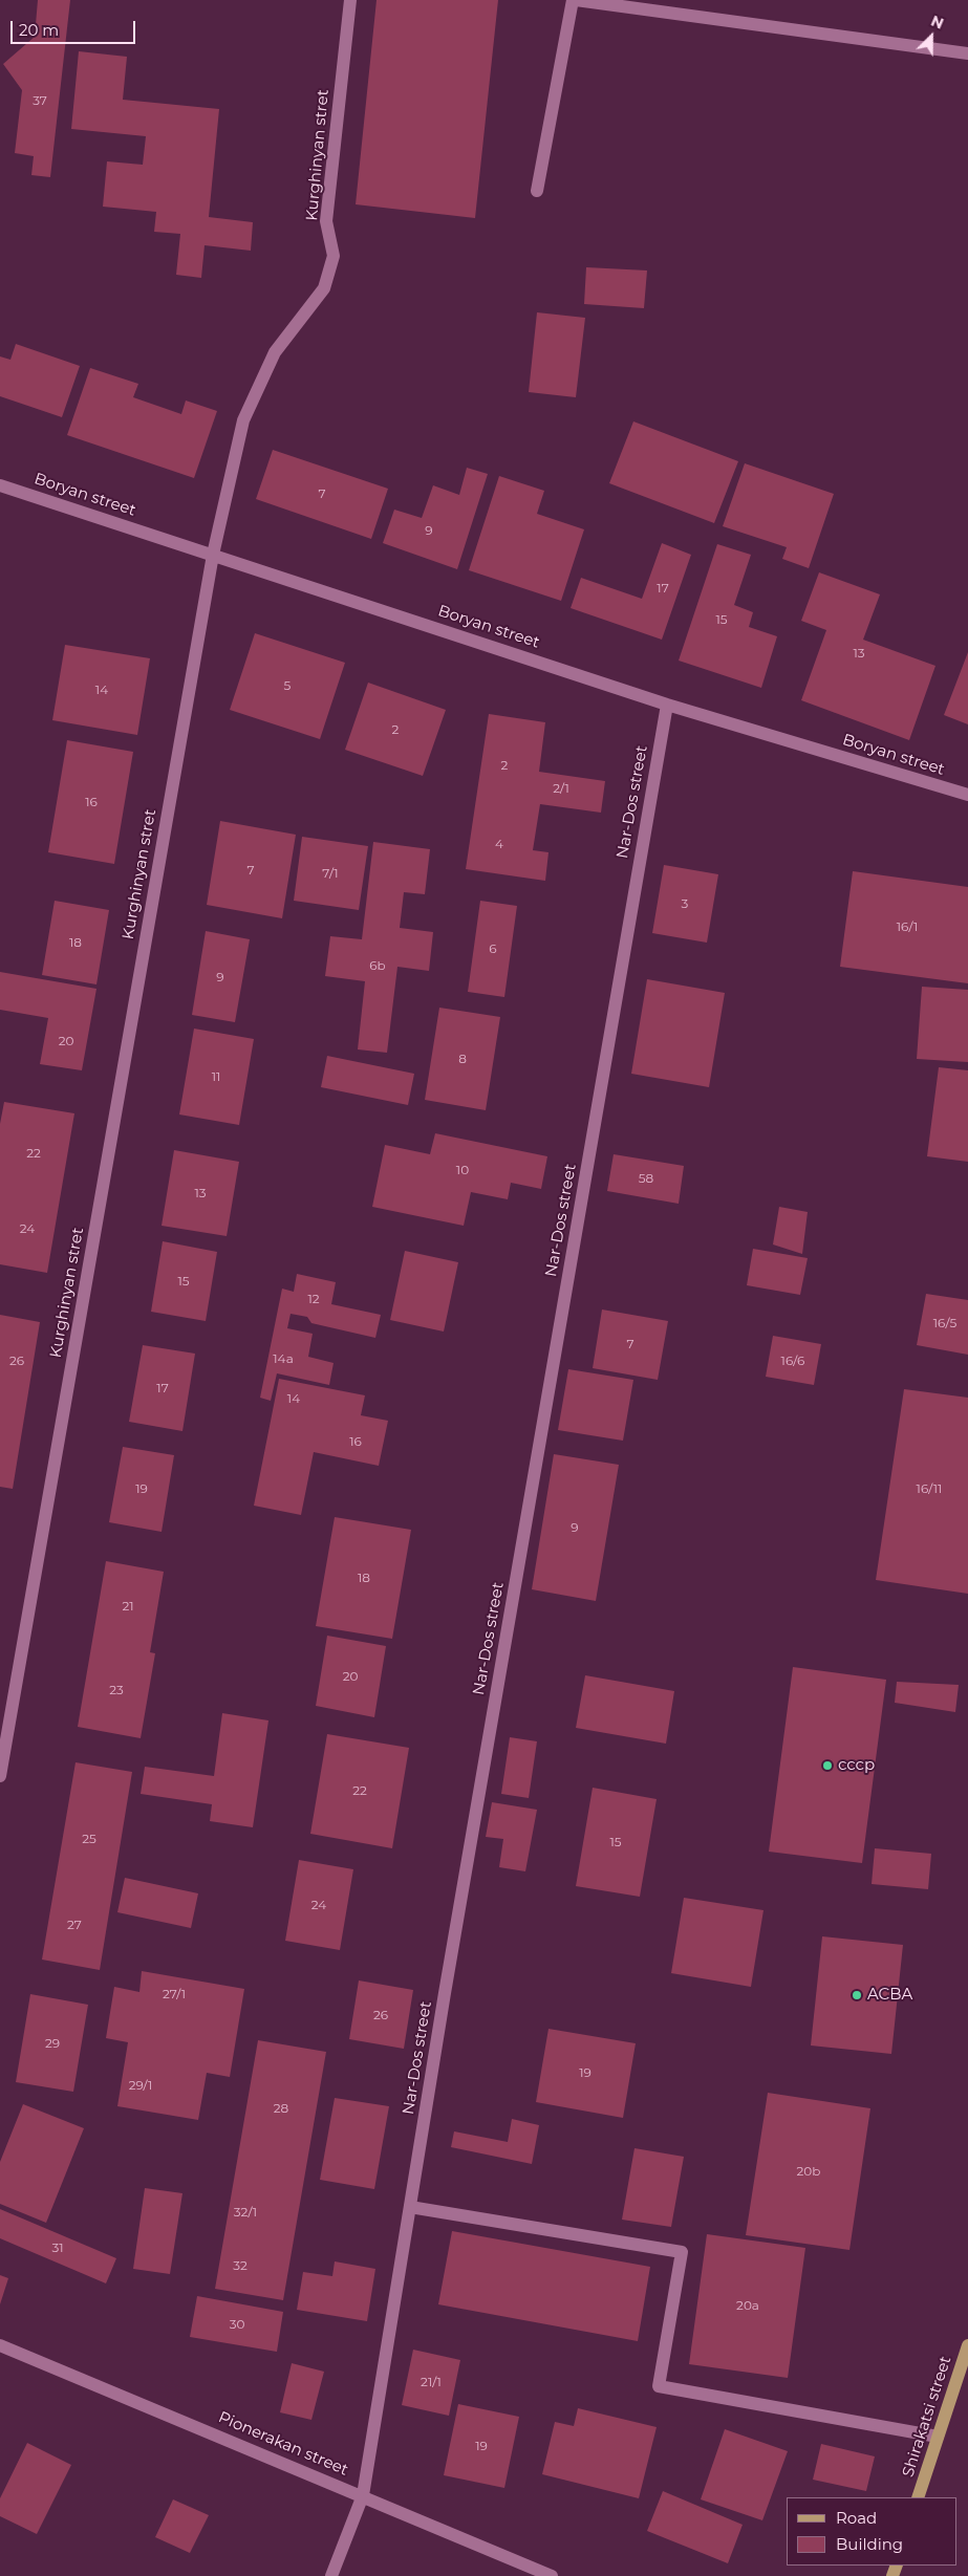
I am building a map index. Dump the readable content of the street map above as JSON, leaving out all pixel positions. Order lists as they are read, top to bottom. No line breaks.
{"streets":{"main road":["Shirakatsi street"],"street":["Kurghinyan stret","Boryan street","Nar-Dos street","Pionerakan street"]},"crossings":[["Kurghinyan stret","Boryan street"],["Boryan street","Nar-Dos street"],["Nar-Dos street","Pionerakan street"]],"places":["ссср","ACBA"],"house_numbers":["37","7","9","17","15","13","5","14","2","2","2/1","16","4","7","7/1","3","16/1","18","6","6b","9","20","8","11","22","10","58","13","24","15","12","16/5","7","14a","26","16/6","17","14","16","19","16/11","9","18","21","20","23","22","25","15","24","27","27/1","26","29","19","29/1","28","20b","32/1","31","32","20a","30","21/1","19"],"legend":["Road","Building"],"scale_bar":"20 m","north":"top right"}
